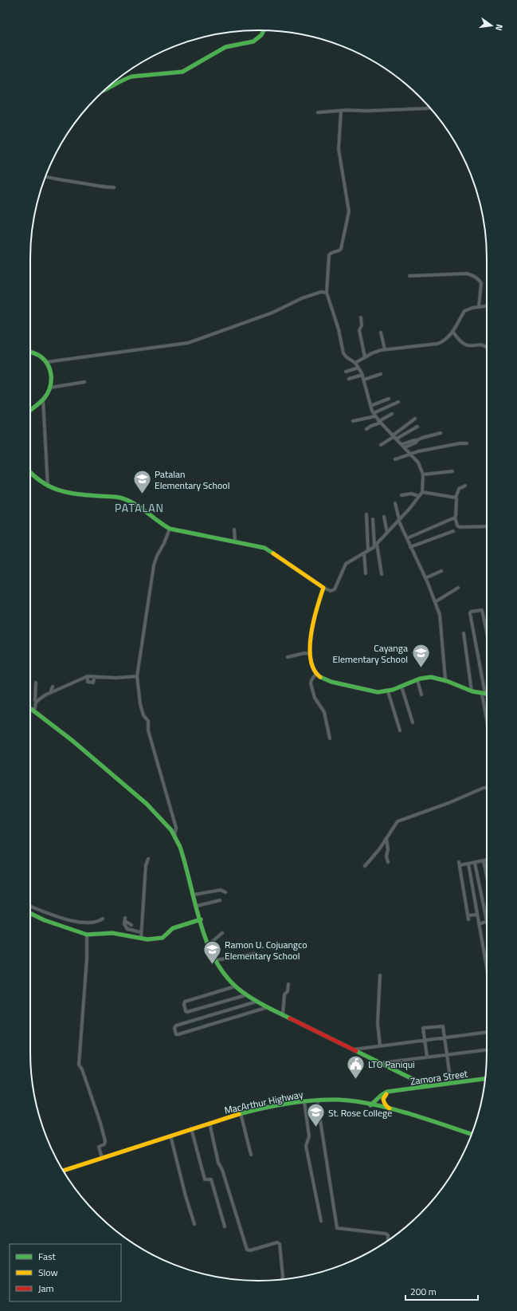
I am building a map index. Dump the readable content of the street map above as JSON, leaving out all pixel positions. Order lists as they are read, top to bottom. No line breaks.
{"streets":{"main road":["Zamora Street","MacArthur Highway"]},"districts":["PATALAN"],"places":{"school or university":["Patalan Elementary School","Cayanga Elementary School","Ramon U. Cojuangco Elementary School","St. Rose College"],"public building":["LTO Paniqui"]},"legend":["Fast","Slow","Jam"],"scale_bar":"200 m","north":"right"}
